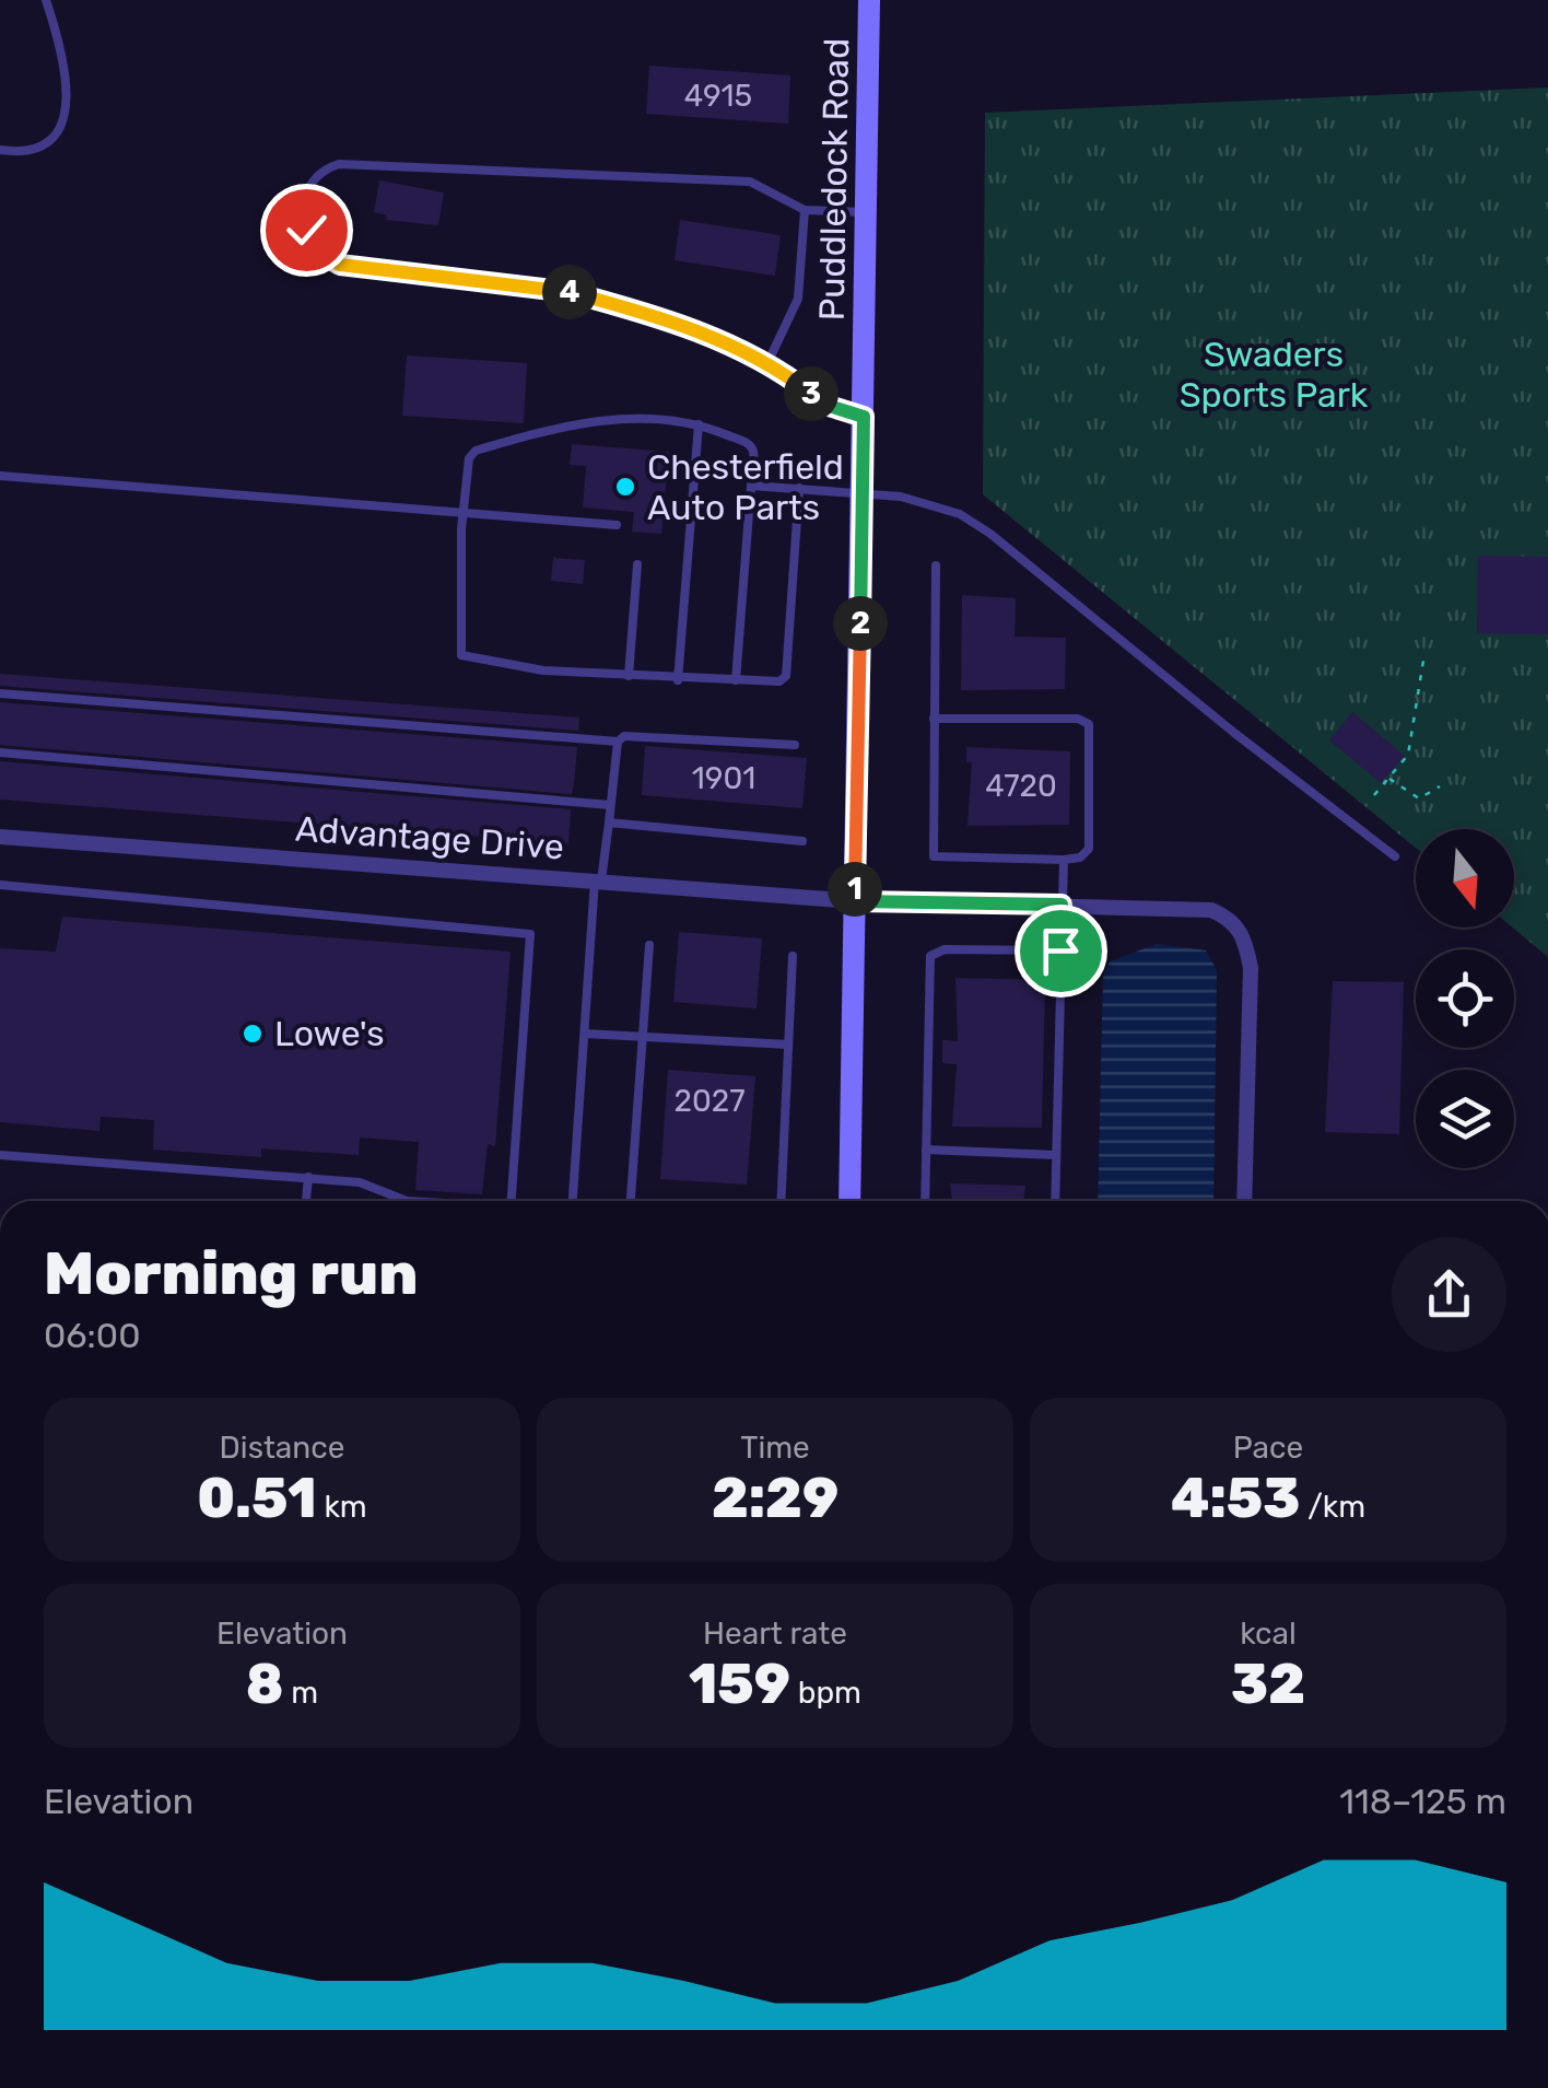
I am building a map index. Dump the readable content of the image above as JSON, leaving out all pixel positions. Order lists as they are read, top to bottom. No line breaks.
{"streets":{"main road":["Puddledock Road"],"street":["Advantage Drive"]},"crossings":[["Puddledock Road","Advantage Drive"]],"parks":["Swaders Sports Park"],"places":["Chesterfield Auto Parts","Lowe's"],"house_numbers":["4915","1901","4720","2027"],"north":"bottom","page":{"pins":["4","3","2","1"],"heading":["Morning run","06:00"],"stats":[["Distance","0.51 km"],["Time","2:29"],["Pace","4:53 /km"],["Elevation","8 m"],["Heart rate","159 bpm"],["kcal","32"]],"chart":["Elevation","118–125 m"]}}
